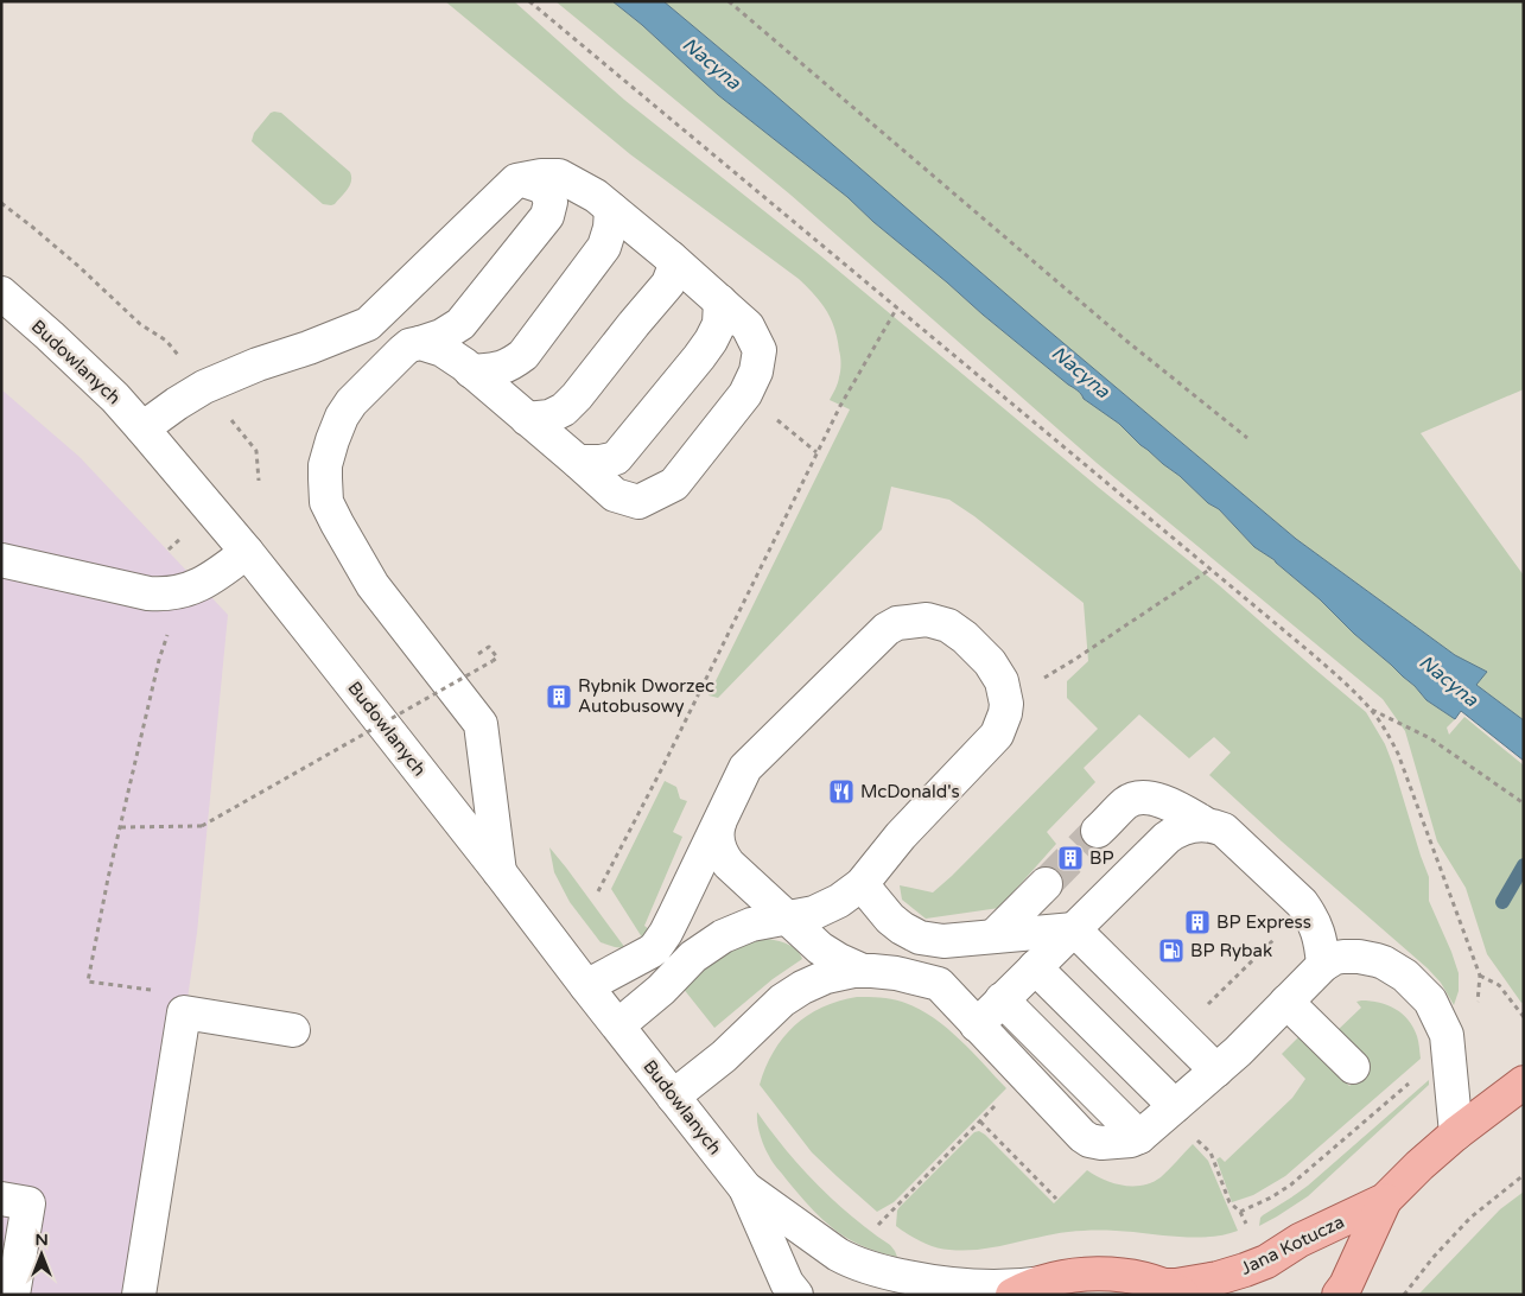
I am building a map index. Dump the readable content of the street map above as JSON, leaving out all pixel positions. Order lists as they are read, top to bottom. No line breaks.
{"streets":{"main road":["Jana Kotucza"],"street":["Budowlanych"]},"water":["Nacyna"],"places":{"building":["Rybnik Dworzec Autobusowy","BP","BP Express"],"restaurant":["McDonald's"],"fuel station":["BP Rybak"]},"north":"top"}
